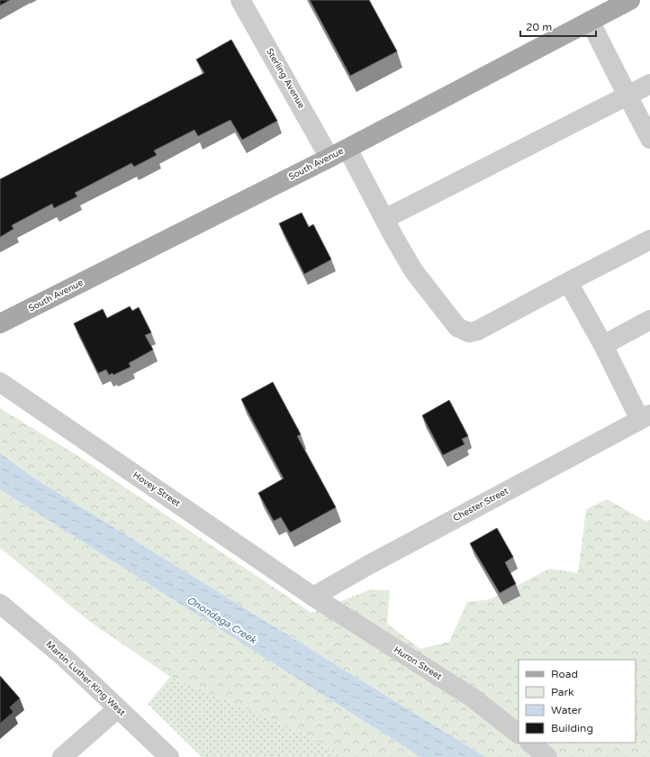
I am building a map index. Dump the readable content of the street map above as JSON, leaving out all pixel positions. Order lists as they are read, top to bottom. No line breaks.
{"streets":{"main road":["South Avenue"],"street":["Sterling Avenue","Hovey Street","Chester Street","Huron Street","Martin Luther King West"]},"crossings":[["Sterling Avenue","South Avenue"],["Hovey Street","Chester Street"],["Hovey Street","Huron Street"],["Chester Street","Huron Street"]],"water":["Onondaga Creek"],"legend":["Road","Park","Water","Building"],"scale_bar":"20 m"}
